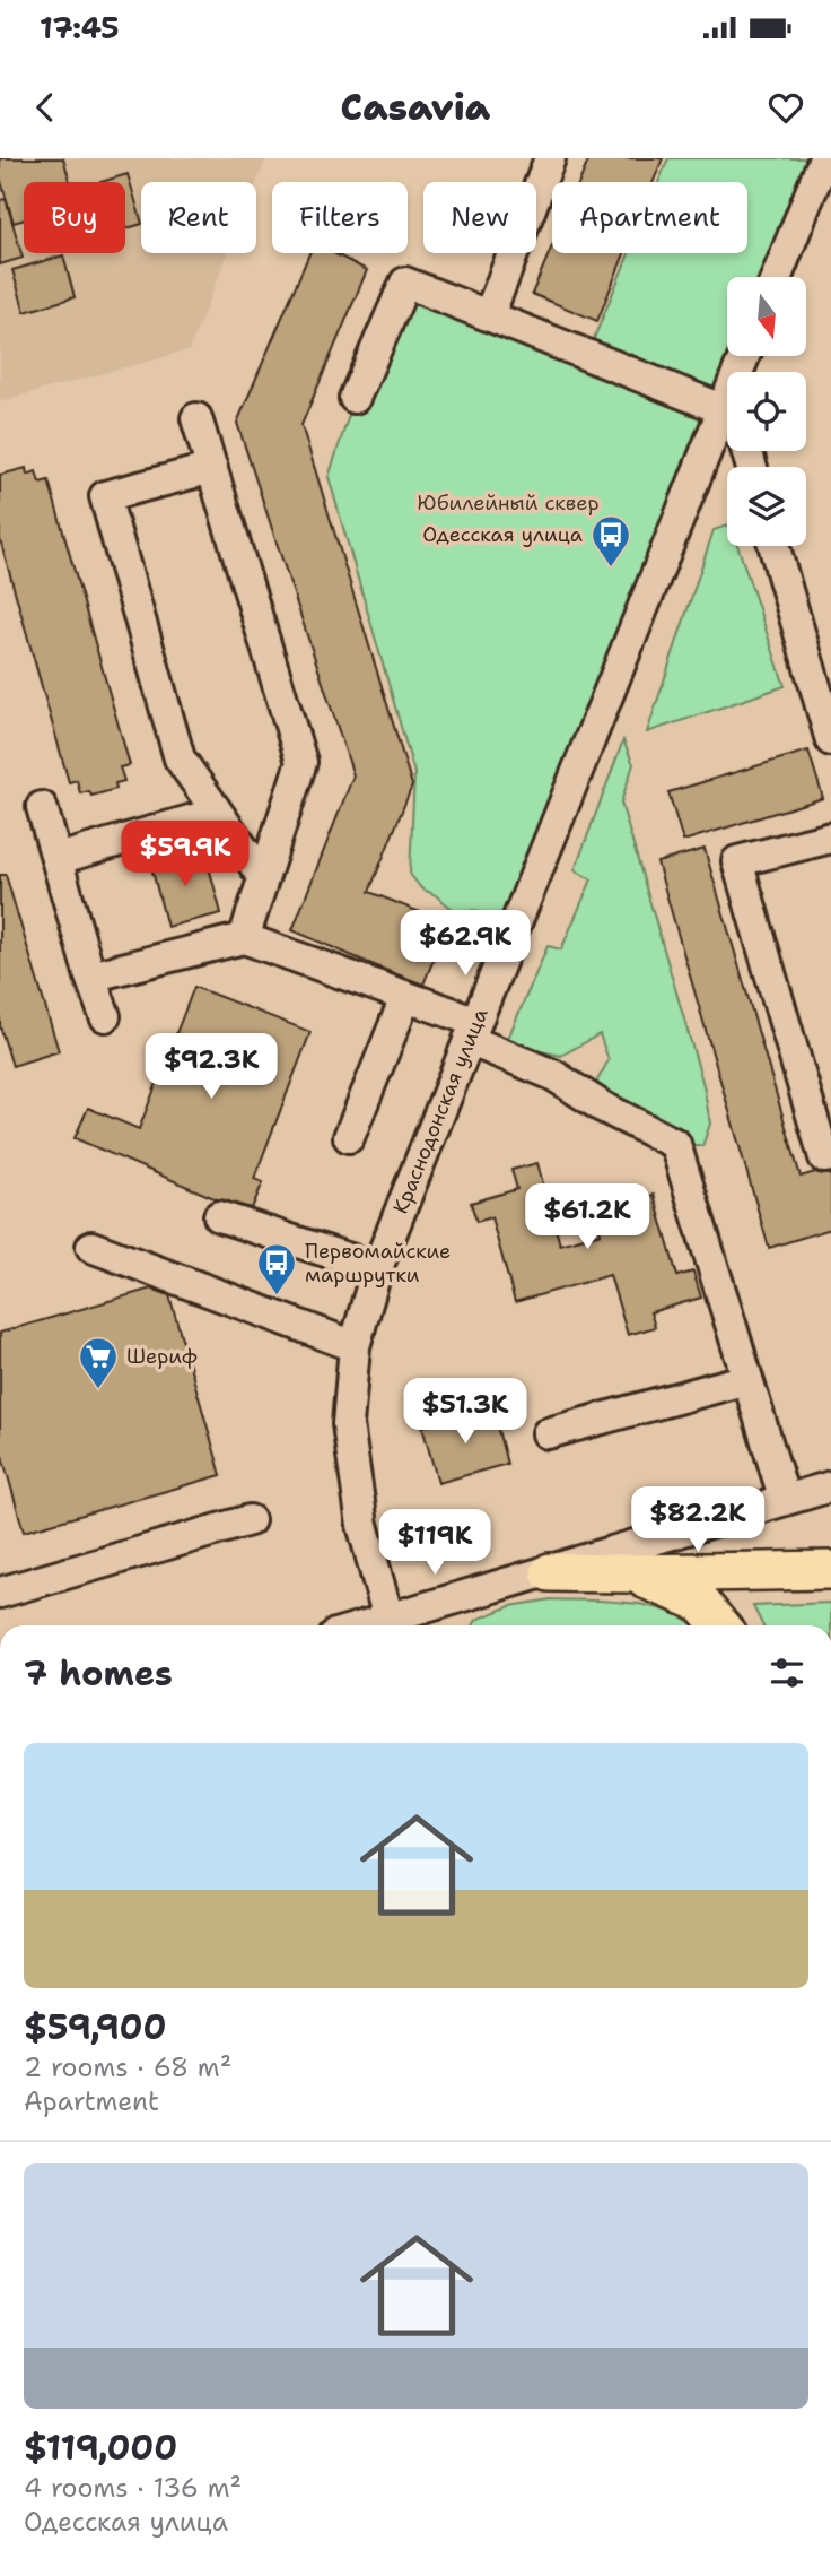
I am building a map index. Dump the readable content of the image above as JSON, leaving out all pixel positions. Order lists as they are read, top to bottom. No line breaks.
{"streets":{"street":["Краснодонская улица"]},"parks":["Юбилейный сквер"],"places":{"bus stop":["Одесская улица","Первомайские маршрутки"],"supermarket":["Шериф"]},"north":"bottom","page":{"status":"17:45","header":"Casavia","chip":["Buy","Rent","Filters","New","Apartment"],"price":["$59.9K","$62.9K","$92.3K","$61.2K","$51.3K","$82.2K","$119K"],"heading":"7 homes","list":[{"name":"$59,900","note":"2 rooms · 68 m² · Apartment"},{"name":"$119,000","note":"4 rooms · 136 m² · Одесская улица"}]}}
